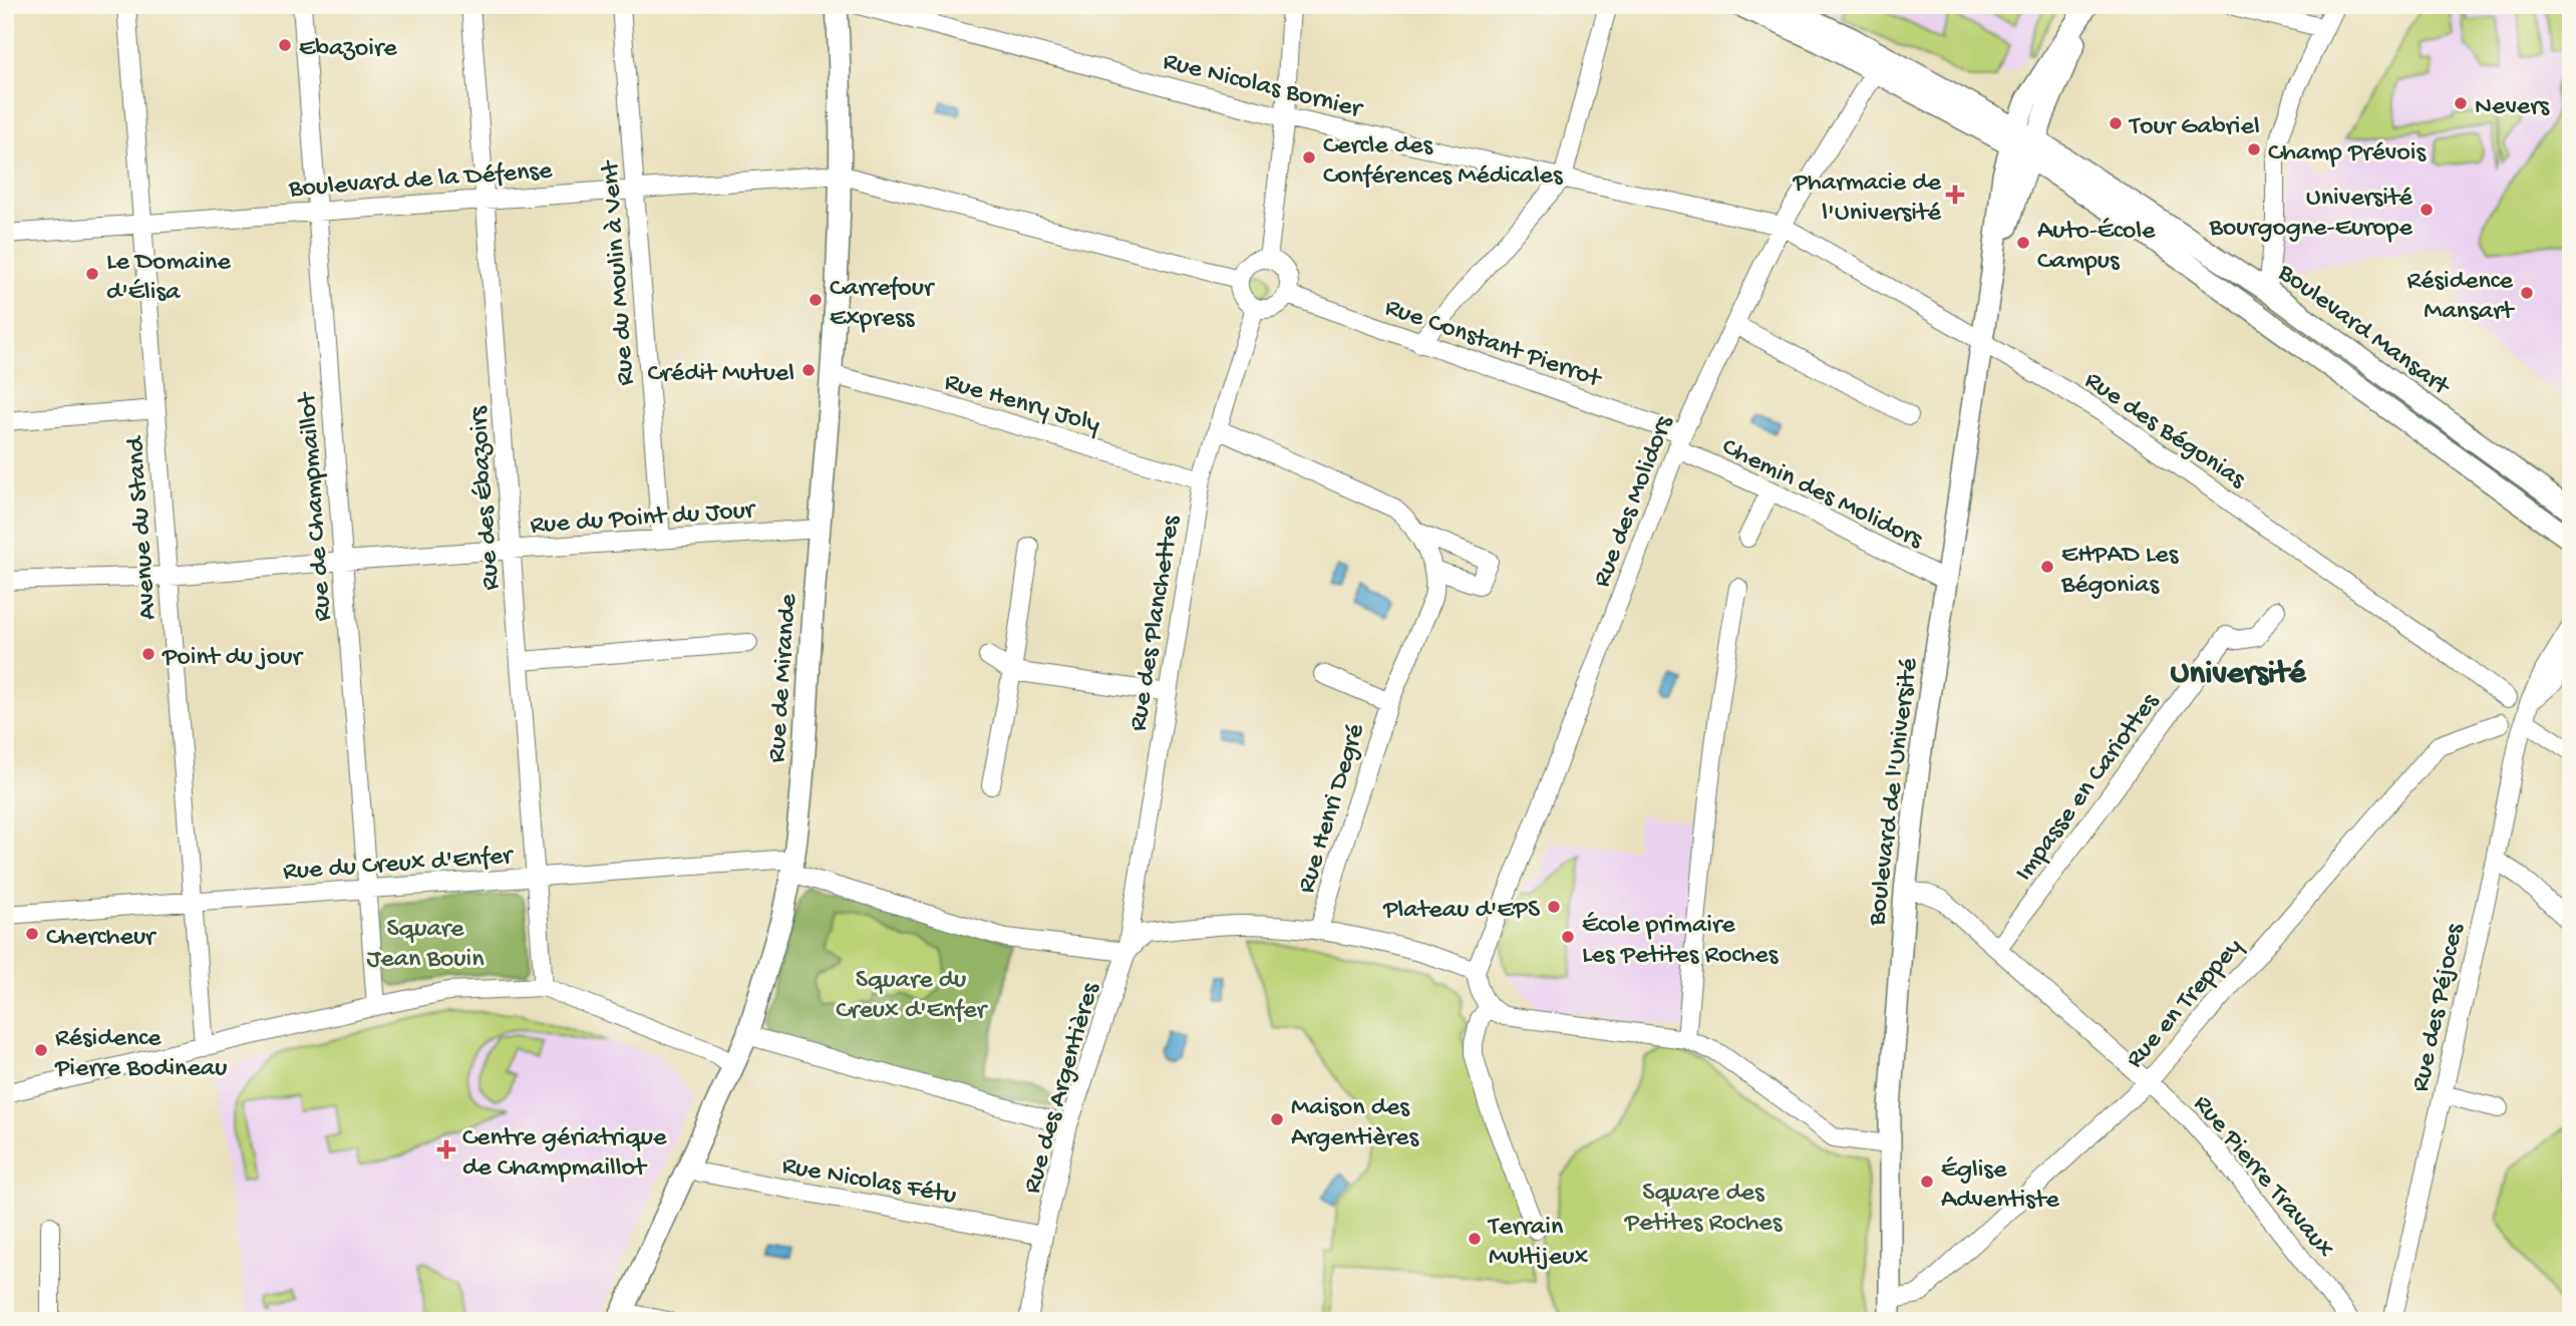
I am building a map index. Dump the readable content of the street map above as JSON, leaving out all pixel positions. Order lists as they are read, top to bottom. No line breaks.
{"streets":{"main road":["Boulevard Mansart","Rue de Mirande","Boulevard de l'Université"],"street":["Rue Nicolas Bornier","Boulevard de la Défense","Rue du Moulin à Vent","Rue Constant Pierrot","Rue Henry Joly","Rue des Bégonias","Chemin des Molidors","Rue des Ébazoirs","Rue des Molidors","Rue de Champmaillot","Rue du Point du Jour","Avenue du Stand","Rue des Planchettes","Impasse en Cariottes","Rue Henri Degré","Rue du Creux d'Enfer","Rue en Treppey","Rue des Péjoces","Rue des Argentières","Rue Pierre Travaux","Rue Nicolas Fétu"]},"crossings":[["Rue Nicolas Bornier","Rue des Bégonias"],["Rue Nicolas Bornier","Rue des Molidors"],["Boulevard de la Défense","Rue du Moulin à Vent"],["Boulevard de la Défense","Rue des Ébazoirs"],["Boulevard de la Défense","Rue de Champmaillot"],["Boulevard de la Défense","Avenue du Stand"],["Boulevard de la Défense","Rue de Mirande"],["Rue du Moulin à Vent","Rue du Point du Jour"],["Boulevard Mansart","Boulevard de l'Université"],["Rue Constant Pierrot","Chemin des Molidors"],["Rue Constant Pierrot","Rue des Molidors"],["Rue Constant Pierrot","Rue des Planchettes"],["Rue Henry Joly","Rue des Planchettes"],["Rue Henry Joly","Rue de Mirande"],["Rue des Bégonias","Rue des Molidors"],["Rue des Bégonias","Boulevard de l'Université"],["Chemin des Molidors","Rue des Molidors"],["Chemin des Molidors","Boulevard de l'Université"],["Rue des Ébazoirs","Rue du Point du Jour"],["Rue des Ébazoirs","Rue du Creux d'Enfer"],["Rue de Champmaillot","Rue du Point du Jour"],["Rue de Champmaillot","Rue du Creux d'Enfer"],["Rue du Point du Jour","Avenue du Stand"],["Rue du Point du Jour","Rue de Mirande"],["Avenue du Stand","Rue du Creux d'Enfer"],["Rue des Planchettes","Rue des Argentières"],["Rue de Mirande","Rue du Creux d'Enfer"],["Rue de Mirande","Rue Nicolas Fétu"],["Impasse en Cariottes","Rue Pierre Travaux"],["Boulevard de l'Université","Rue en Treppey"],["Boulevard de l'Université","Rue Pierre Travaux"],["Rue en Treppey","Rue Pierre Travaux"],["Rue des Argentières","Rue Nicolas Fétu"]],"districts":["Université"],"parks":["Square Jean Bouin","Square du Creux d'Enfer","Square des Petites Roches"],"places":{"other":["Ebazoire","Nevers","Tour Gabriel","Champ Prévois","Cercle des Conférences Médicales","Université Bourgogne-Europe","Auto-École Campus","Le Domaine d'Élisa","Résidence Mansart","Carrefour Express","Crédit Mutuel","EHPAD Les Bégonias","Point du jour","Plateau d'EPS","Chercheur","École primaire Les Petites Roches","Résidence Pierre Bodineau","Maison des Argentières","Église Adventiste","Terrain Multijeux"],"health":["Pharmacie de l'Université","Centre gériatrique de Champmaillot"]}}
